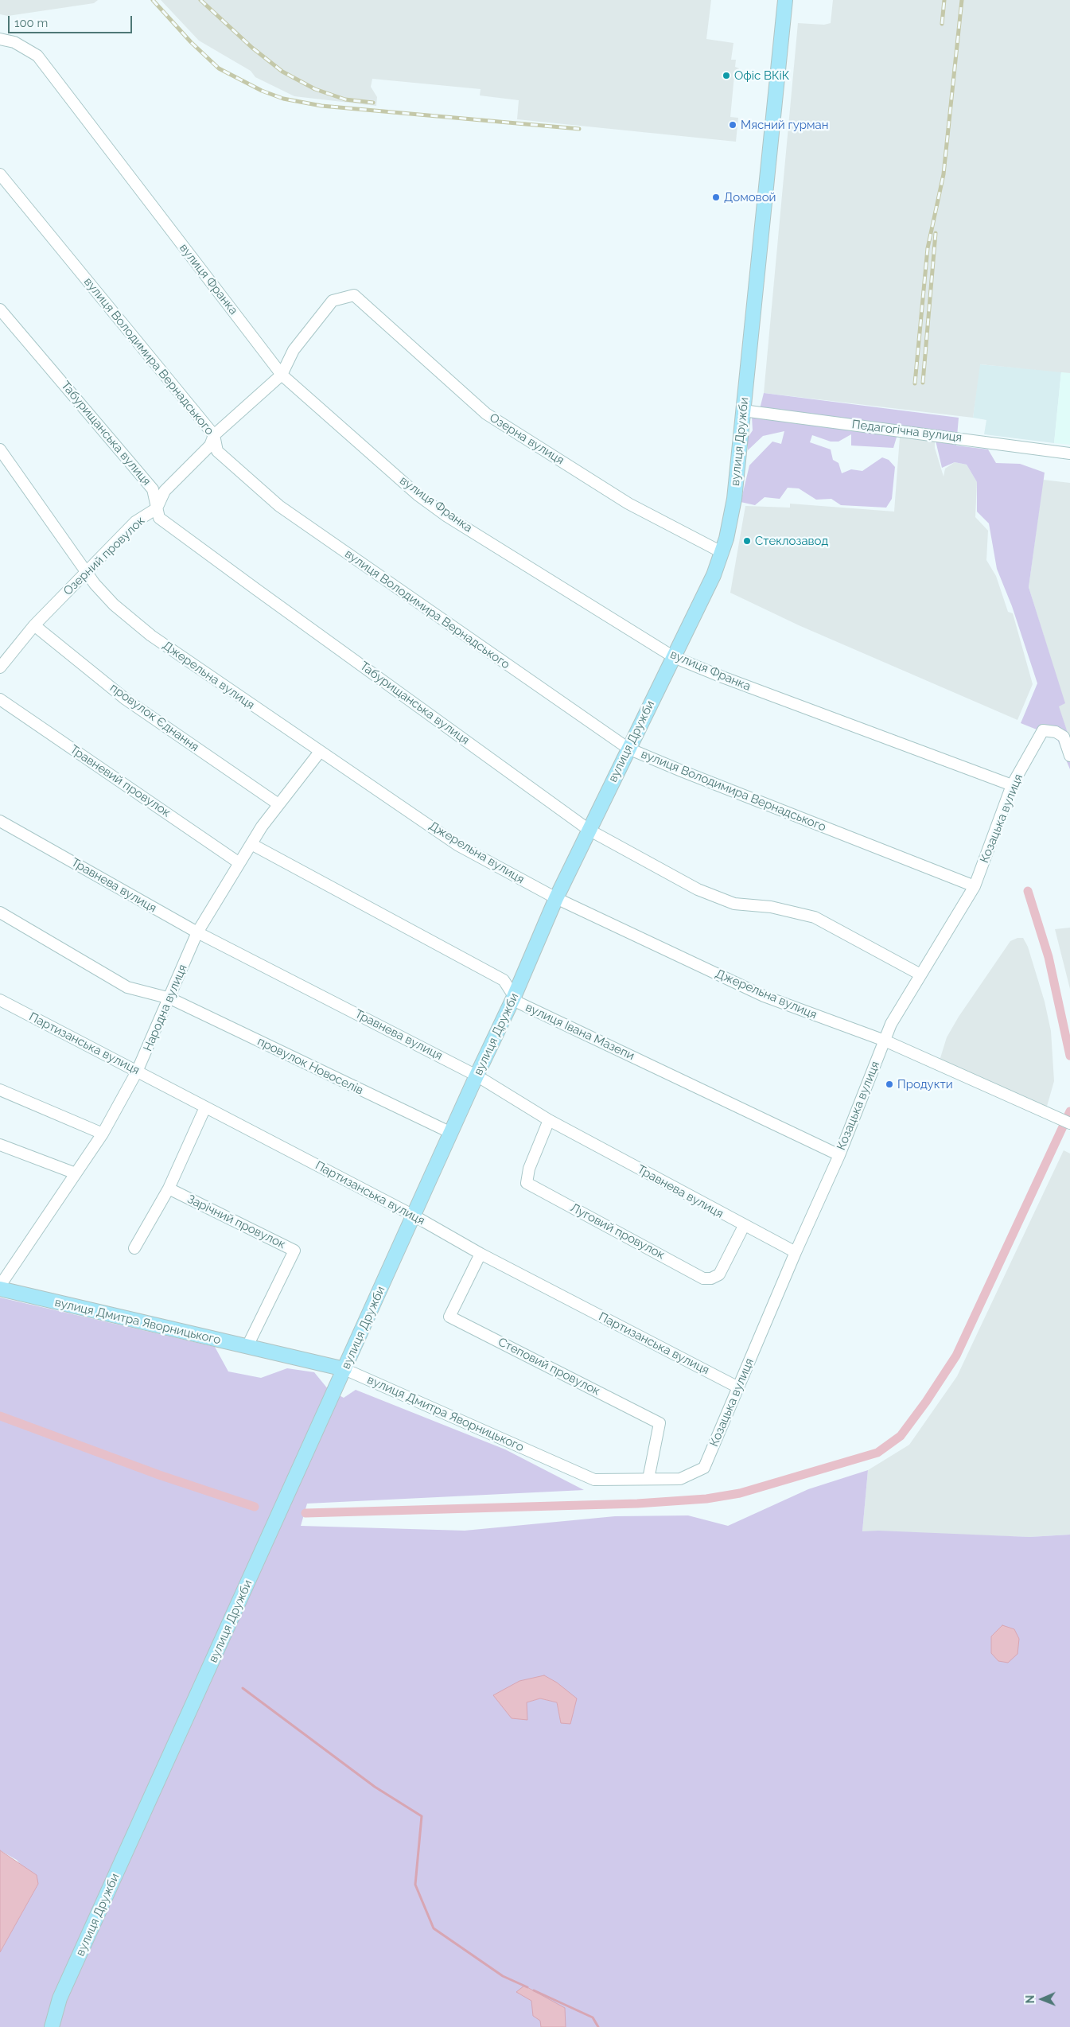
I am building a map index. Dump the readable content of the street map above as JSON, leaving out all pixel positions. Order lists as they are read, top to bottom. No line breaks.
{"streets":{"main road":["вулиця Дружби","вулиця Дмитра Яворницького"],"street":["вулиця Франка","вулиця Володимира Вернадського","Педагогічна вулиця","Табурищанська вулиця","Озерна вулиця","Озерний провулок","Джерельна вулиця","провулок Єднання","Травневий провулок","Козацька вулиця","Травнева вулиця","Народна вулиця","вулиця Івана Мазепи","Партизанська вулиця","провулок Новоселів","Зарічний провулок","Луговий провулок","Степовий провулок"]},"crossings":[["вулиця Франка","вулиця Дружби"],["вулиця Франка","Озерний провулок"],["вулиця Франка","Козацька вулиця"],["вулиця Володимира Вернадського","вулиця Дружби"],["вулиця Володимира Вернадського","Озерний провулок"],["вулиця Володимира Вернадського","Козацька вулиця"],["Педагогічна вулиця","вулиця Дружби"],["Табурищанська вулиця","вулиця Дружби"],["Табурищанська вулиця","Озерний провулок"],["Табурищанська вулиця","Козацька вулиця"],["Озерна вулиця","вулиця Дружби"],["Озерна вулиця","Озерний провулок"],["вулиця Дружби","Джерельна вулиця"],["вулиця Дружби","Травнева вулиця"],["вулиця Дружби","вулиця Івана Мазепи"],["вулиця Дружби","Партизанська вулиця"],["вулиця Дружби","провулок Новоселів"],["вулиця Дружби","вулиця Дмитра Яворницького"],["Озерний провулок","Джерельна вулиця"],["Озерний провулок","провулок Єднання"],["Джерельна вулиця","Козацька вулиця"],["Джерельна вулиця","Народна вулиця"],["провулок Єднання","Народна вулиця"],["Травневий провулок","Народна вулиця"],["Козацька вулиця","Травнева вулиця"],["Козацька вулиця","вулиця Івана Мазепи"],["Козацька вулиця","Партизанська вулиця"],["Козацька вулиця","вулиця Дмитра Яворницького"],["Травнева вулиця","Народна вулиця"],["Травнева вулиця","Луговий провулок"],["Народна вулиця","вулиця Івана Мазепи"],["Народна вулиця","Партизанська вулиця"],["Народна вулиця","провулок Новоселів"],["Партизанська вулиця","Степовий провулок"],["Зарічний провулок","вулиця Дмитра Яворницького"],["вулиця Дмитра Яворницького","Степовий провулок"]],"places":["Офіс ВКіК","Мясний гурман","Домовой","Стеклозавод","Продукти"],"scale_bar":"100 m","north":"left"}
